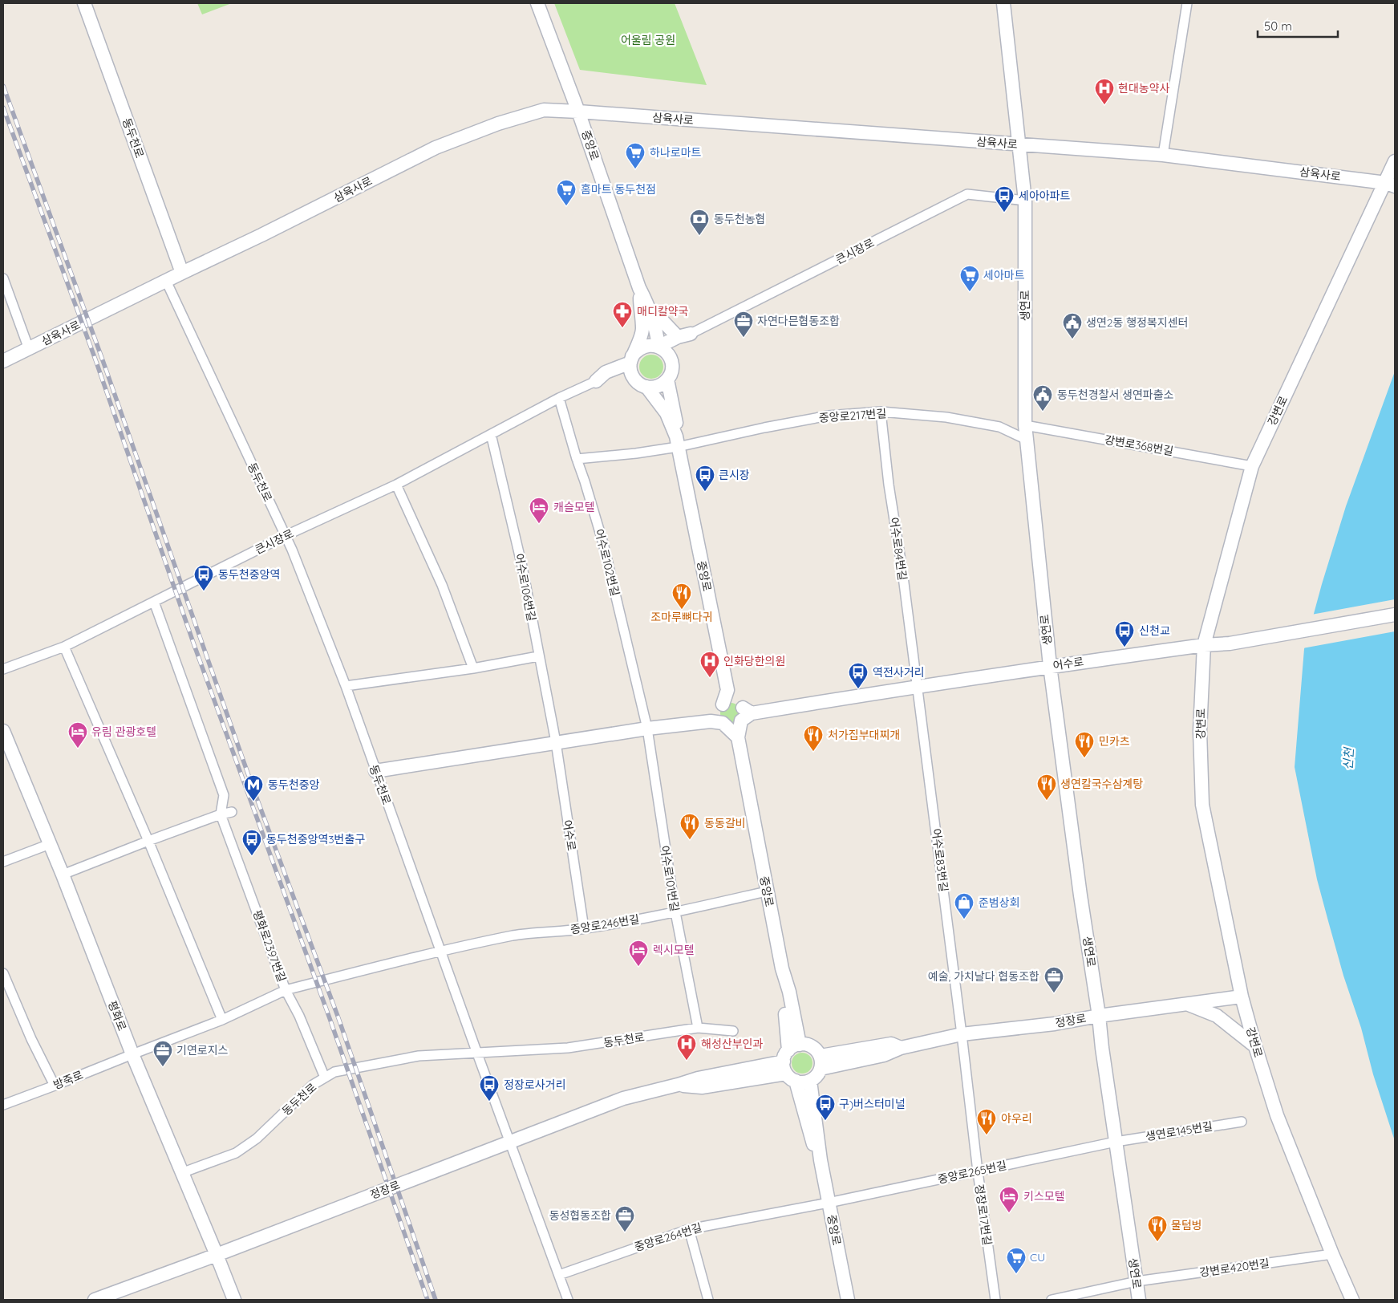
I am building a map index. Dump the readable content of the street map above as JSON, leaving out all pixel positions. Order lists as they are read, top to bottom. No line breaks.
{"streets":{"street":["삼육사로","동두천로","중앙로","큰시장로","생연로","강변로","중앙로217번길","강변로368번길","어수로84번길","어수로102번길","어수로106번길","어수로","어수로83번길","어수로101번길","중앙로246번길","평화로2397번길","평화로","정장로","방죽로","생연로145번길","중앙로265번길","정장로17번길","중앙로264번길","강변로420번길"]},"crossings":[["삼육사로","동두천로"],["삼육사로","중앙로"],["삼육사로","생연로"],["삼육사로","강변로"],["동두천로","큰시장로"],["동두천로","어수로101번길"],["동두천로","중앙로246번길"],["동두천로","평화로"],["동두천로","정장로"],["동두천로","중앙로264번길"],["중앙로","중앙로217번길"],["중앙로","어수로"],["중앙로","중앙로246번길"],["중앙로","정장로"],["중앙로","중앙로265번길"],["중앙로","중앙로264번길"],["큰시장로","생연로"],["큰시장로","어수로102번길"],["큰시장로","어수로106번길"],["생연로","중앙로217번길"],["생연로","강변로368번길"],["생연로","어수로"],["생연로","정장로"],["생연로","생연로145번길"],["생연로","중앙로265번길"],["생연로","강변로420번길"],["강변로","강변로368번길"],["강변로","어수로"],["강변로","정장로"],["강변로","강변로420번길"],["중앙로217번길","어수로84번길"],["어수로84번길","어수로"],["어수로84번길","어수로83번길"],["어수로102번길","어수로101번길"],["어수로106번길","어수로"],["어수로","어수로83번길"],["어수로","중앙로246번길"],["어수로83번길","정장로"],["어수로83번길","정장로17번길"],["어수로101번길","중앙로246번길"],["평화로2397번길","평화로"],["평화로2397번길","방죽로"],["평화로","정장로"],["평화로","방죽로"],["정장로","정장로17번길"],["생연로145번길","중앙로265번길"],["중앙로265번길","정장로17번길"],["중앙로265번길","중앙로264번길"]],"water":["신천"],"parks":["어울림 공원"],"places":{"hospital":["현대농약사","인화당한의원","해성산부인과"],"supermarket":["하나로마트","홈마트 동두천점","세아마트","CU"],"bus stop":["세아아파트","큰시장","동두천중앙역","신천교","역전사거리","동두천중앙역3번출구","정장로사거리","구)버스터미널"],"bank":["동두천농협"],"pharmacy":["매디칼약국"],"office":["자연다믄협동조합","예술, 가치날다 협동조합","기연로지스","동성협동조합"],"public building":["생연2동 행정복지센터","동두천경찰서 생연파출소"],"hotel":["캐슬모텔","유림 관광호텔","렉시모텔","키스모텔"],"restaurant":["조마루뼈다귀","처가집부대찌개","민카츠","생연칼국수삼계탕","동동갈비","야우리","물텀벙"],"metro station":["동두천중앙"],"shop":["준범상회"]},"scale_bar":"50 m"}
